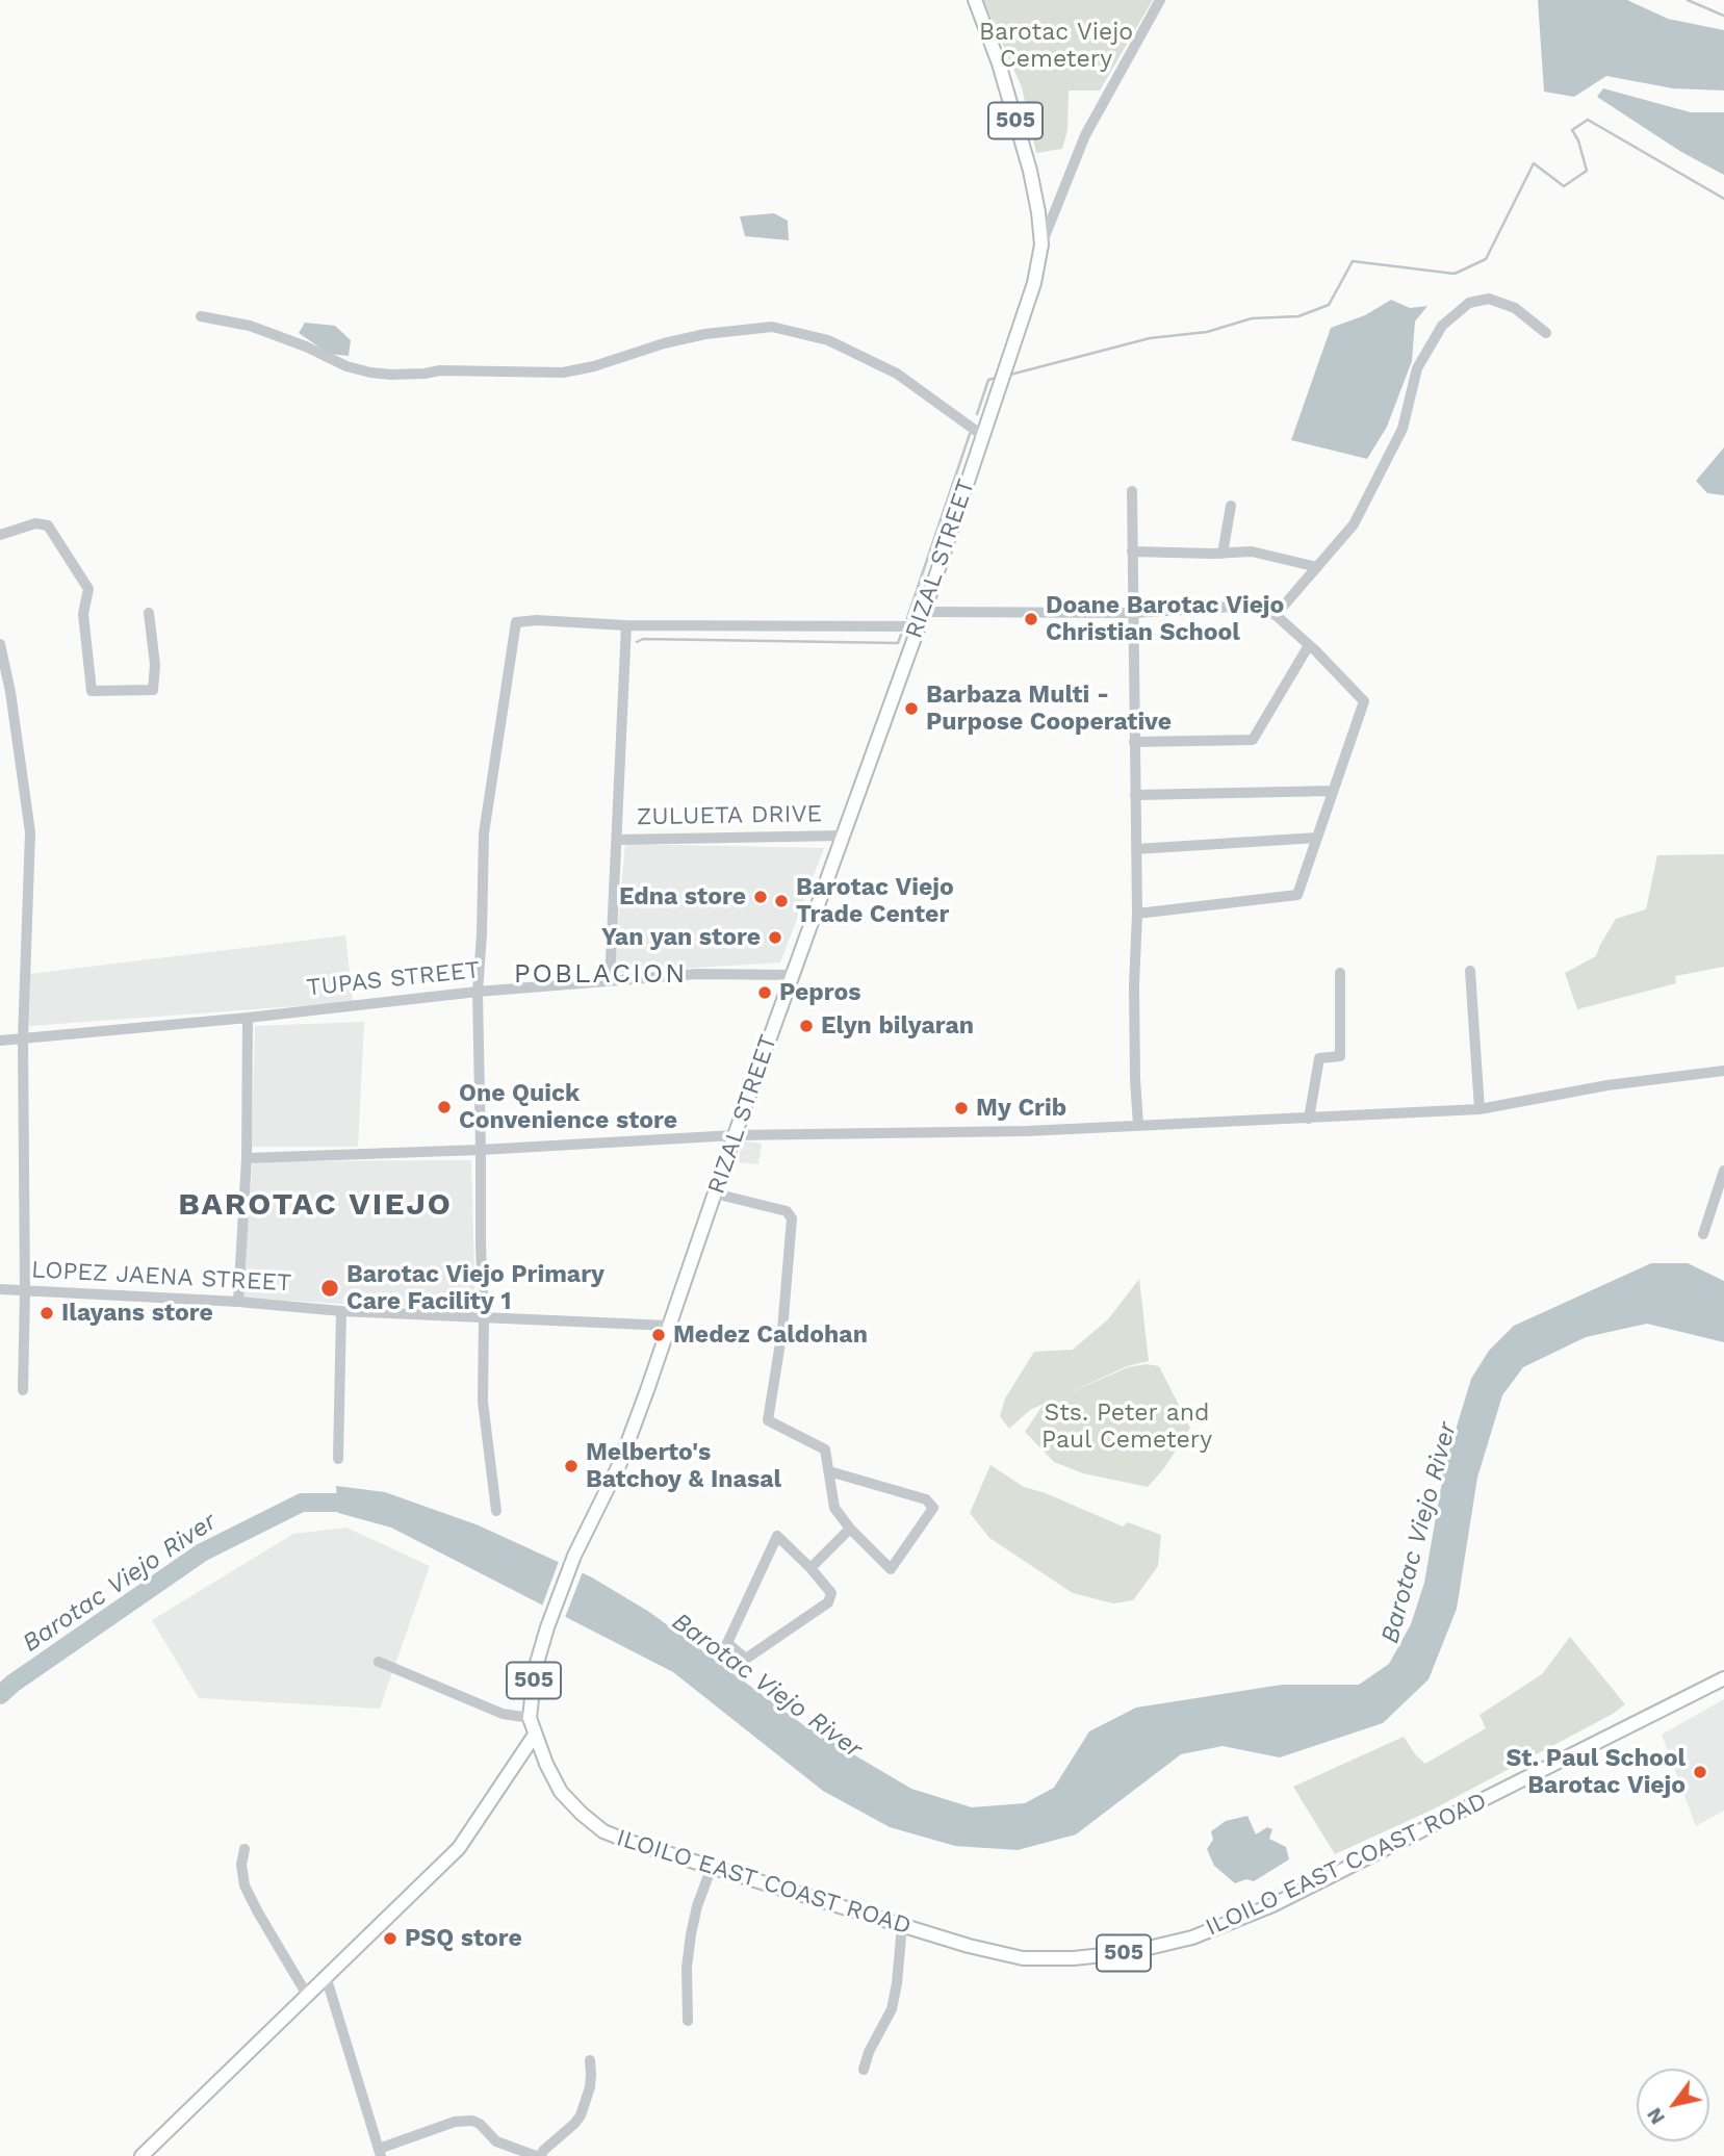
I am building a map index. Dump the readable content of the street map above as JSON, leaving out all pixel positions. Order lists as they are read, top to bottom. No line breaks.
{"streets":{"main road":["505","RIZAL STREET","ILOILO EAST COAST ROAD"],"street":["ZULUETA DRIVE","TUPAS STREET","LOPEZ JAENA STREET"]},"crossings":[["505","RIZAL STREET"],["RIZAL STREET","ZULUETA DRIVE"],["RIZAL STREET","TUPAS STREET"],["RIZAL STREET","LOPEZ JAENA STREET"],["RIZAL STREET","ILOILO EAST COAST ROAD"]],"districts":["POBLACION","BAROTAC VIEJO"],"water":["Barotac Viejo River"],"parks":["Barotac Viejo Cemetery","Sts. Peter and Paul Cemetery"],"places":["Doane Barotac Viejo Christian School","Barbaza Multi - Purpose Cooperative","Edna store","Barotac Viejo Trade Center","Yan yan store","Pepros","Elyn bilyaran","One Quick Convenience store","My Crib","Barotac Viejo Primary Care Facility 1","Ilayans store","Medez Caldohan","Melberto's Batchoy & Inasal","St. Paul School Barotac Viejo","PSQ store"],"north":"bottom left"}
